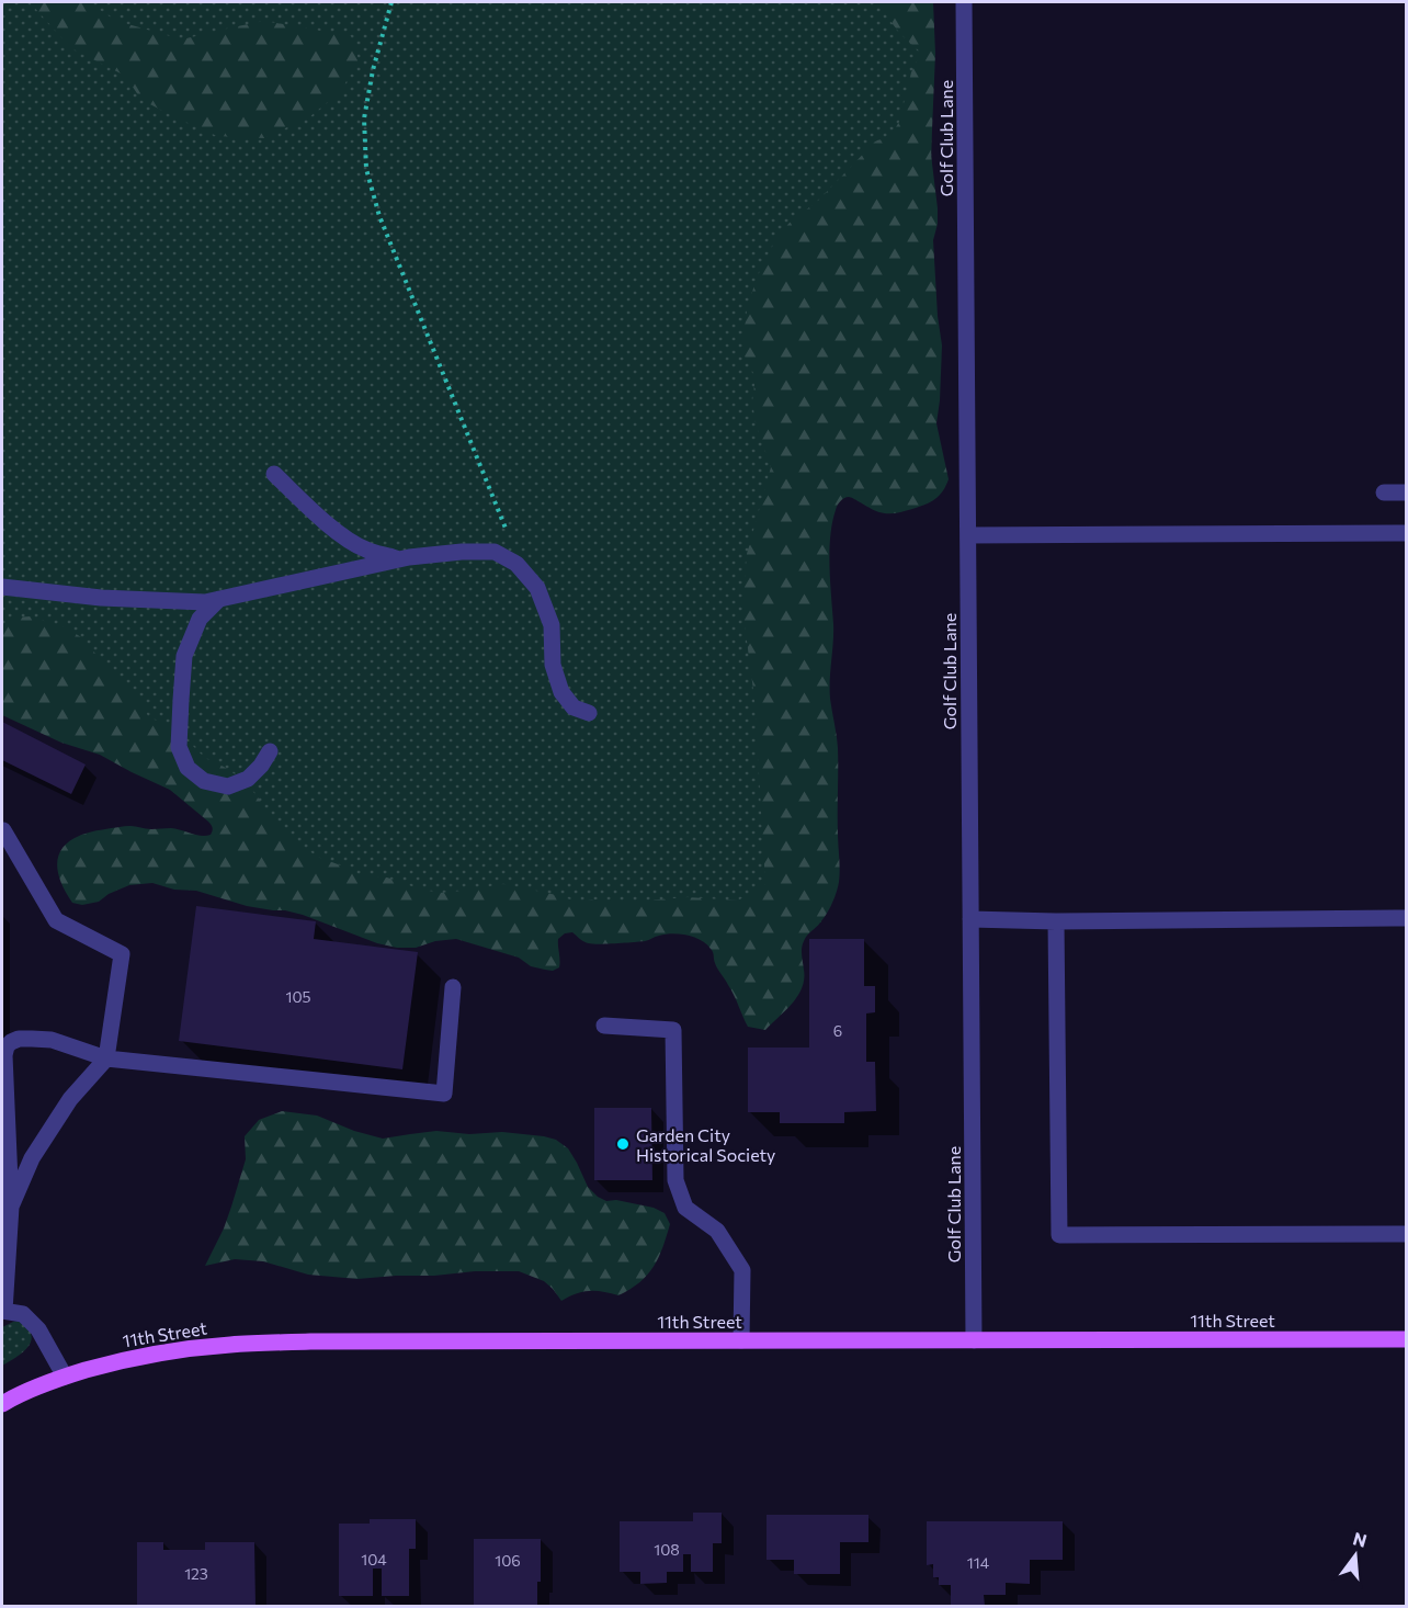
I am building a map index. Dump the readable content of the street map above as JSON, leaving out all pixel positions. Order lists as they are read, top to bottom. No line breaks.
{"streets":{"main road":["11th Street"],"street":["Golf Club Lane"]},"crossings":[["Golf Club Lane","11th Street"]],"places":["Garden City Historical Society"],"house_numbers":["105","6","108","104","106","114","123"],"north":"top"}
